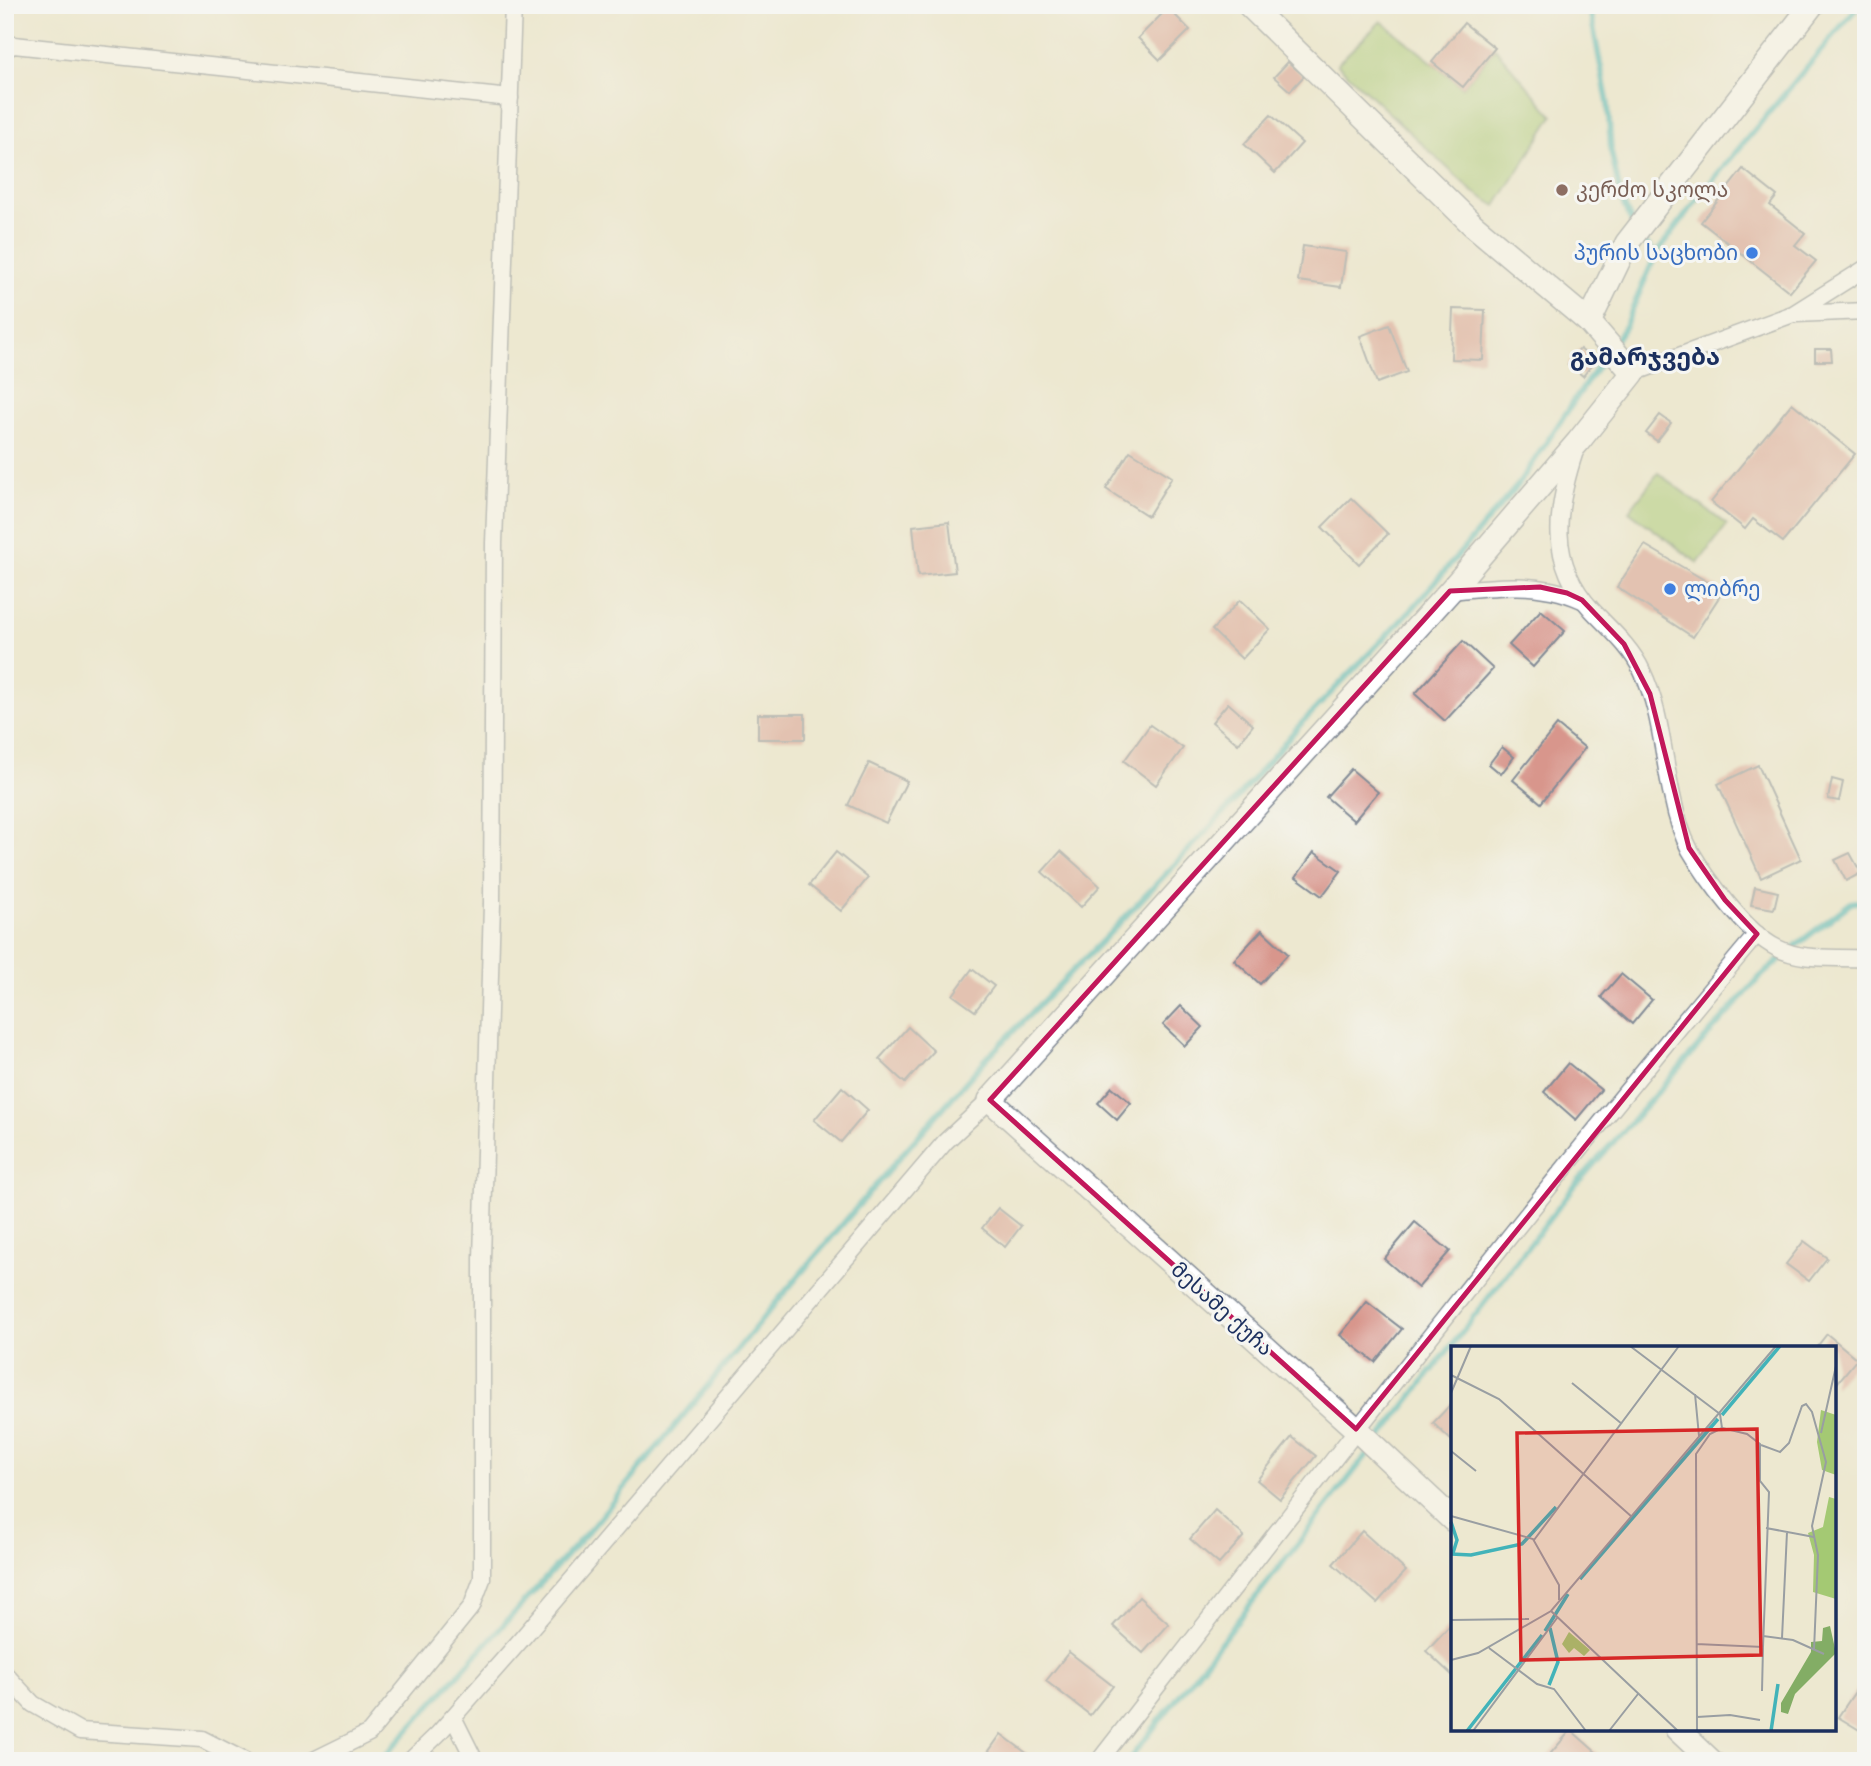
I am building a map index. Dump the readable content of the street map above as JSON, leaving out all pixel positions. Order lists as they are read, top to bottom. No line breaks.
{"streets":{"street":["მესამე ქუჩა"]},"districts":["გამარჯვება"],"places":["კერძო სკოლა","პურის საცხობი","ლიბრე"]}
